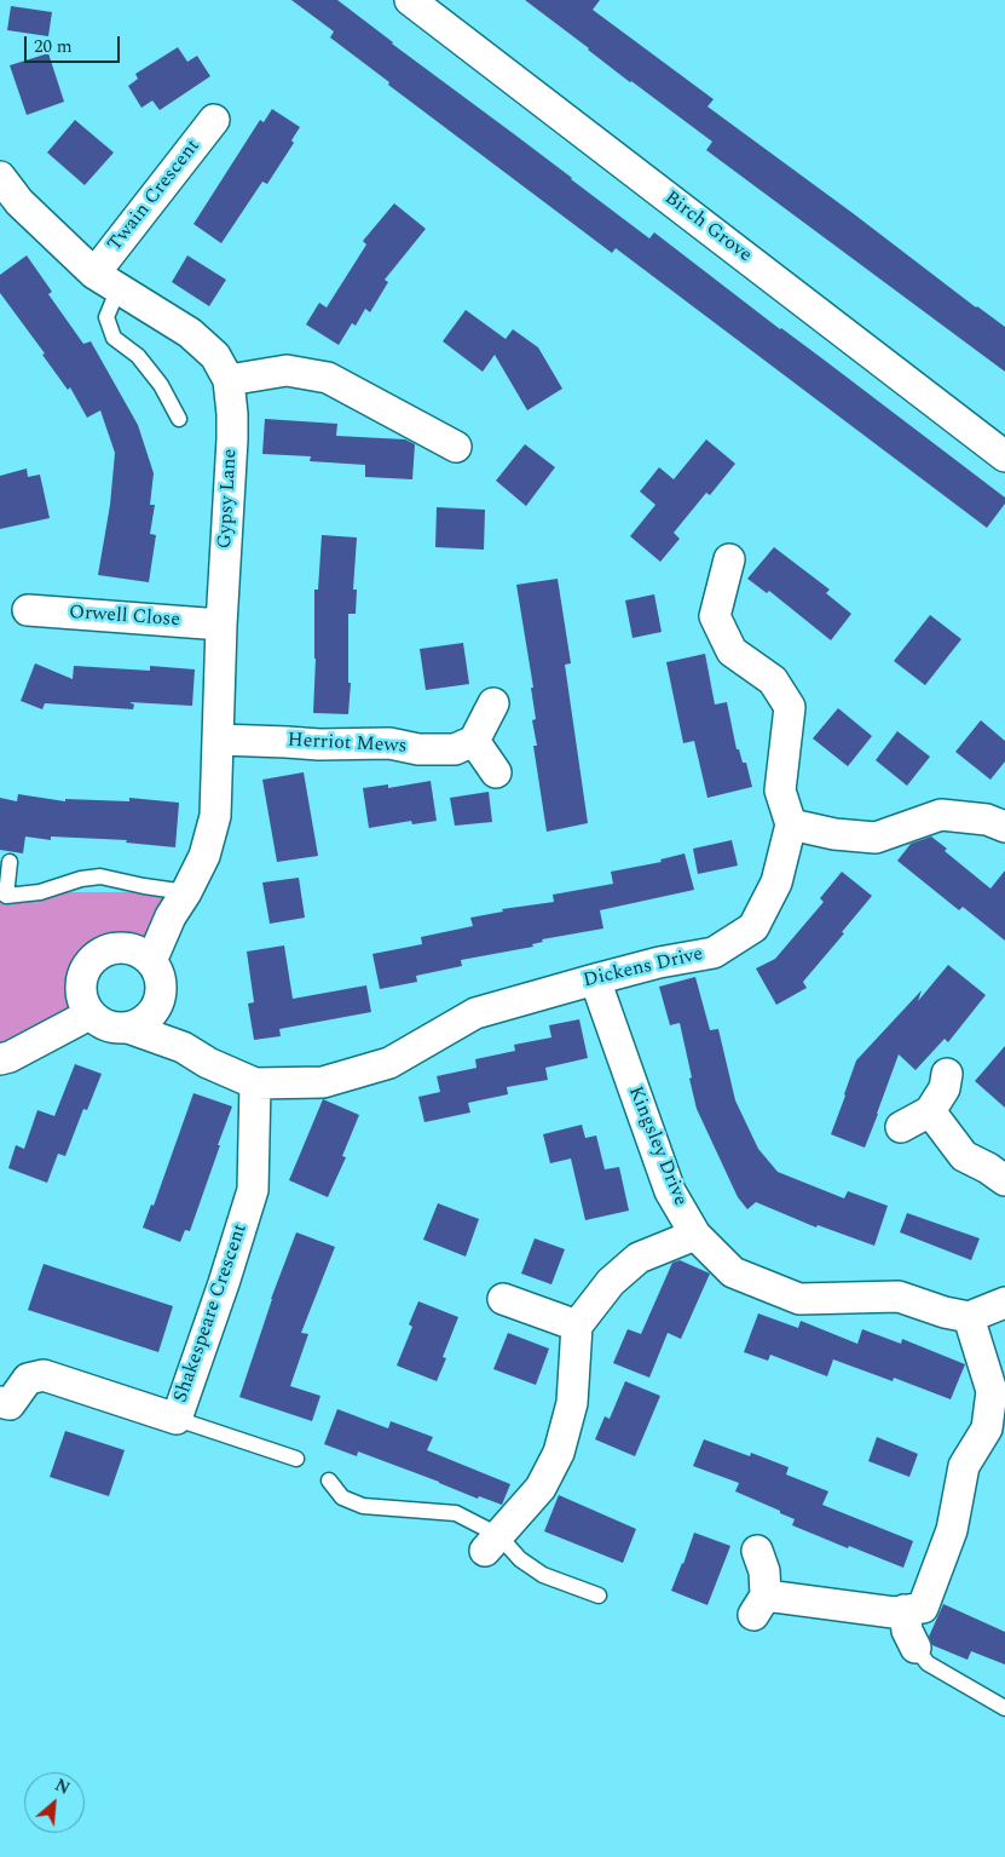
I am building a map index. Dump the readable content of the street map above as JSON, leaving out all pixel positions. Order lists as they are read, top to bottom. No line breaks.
{"streets":{"street":["Twain Crescent","Birch Grove","Gypsy Lane","Orwell Close","Herriot Mews","Dickens Drive","Kingsley Drive","Shakespeare Crescent"]},"crossings":[["Twain Crescent","Gypsy Lane"],["Gypsy Lane","Orwell Close"],["Gypsy Lane","Herriot Mews"],["Gypsy Lane","Dickens Drive"],["Dickens Drive","Kingsley Drive"],["Dickens Drive","Shakespeare Crescent"]],"scale_bar":"20 m","north":"top right"}
